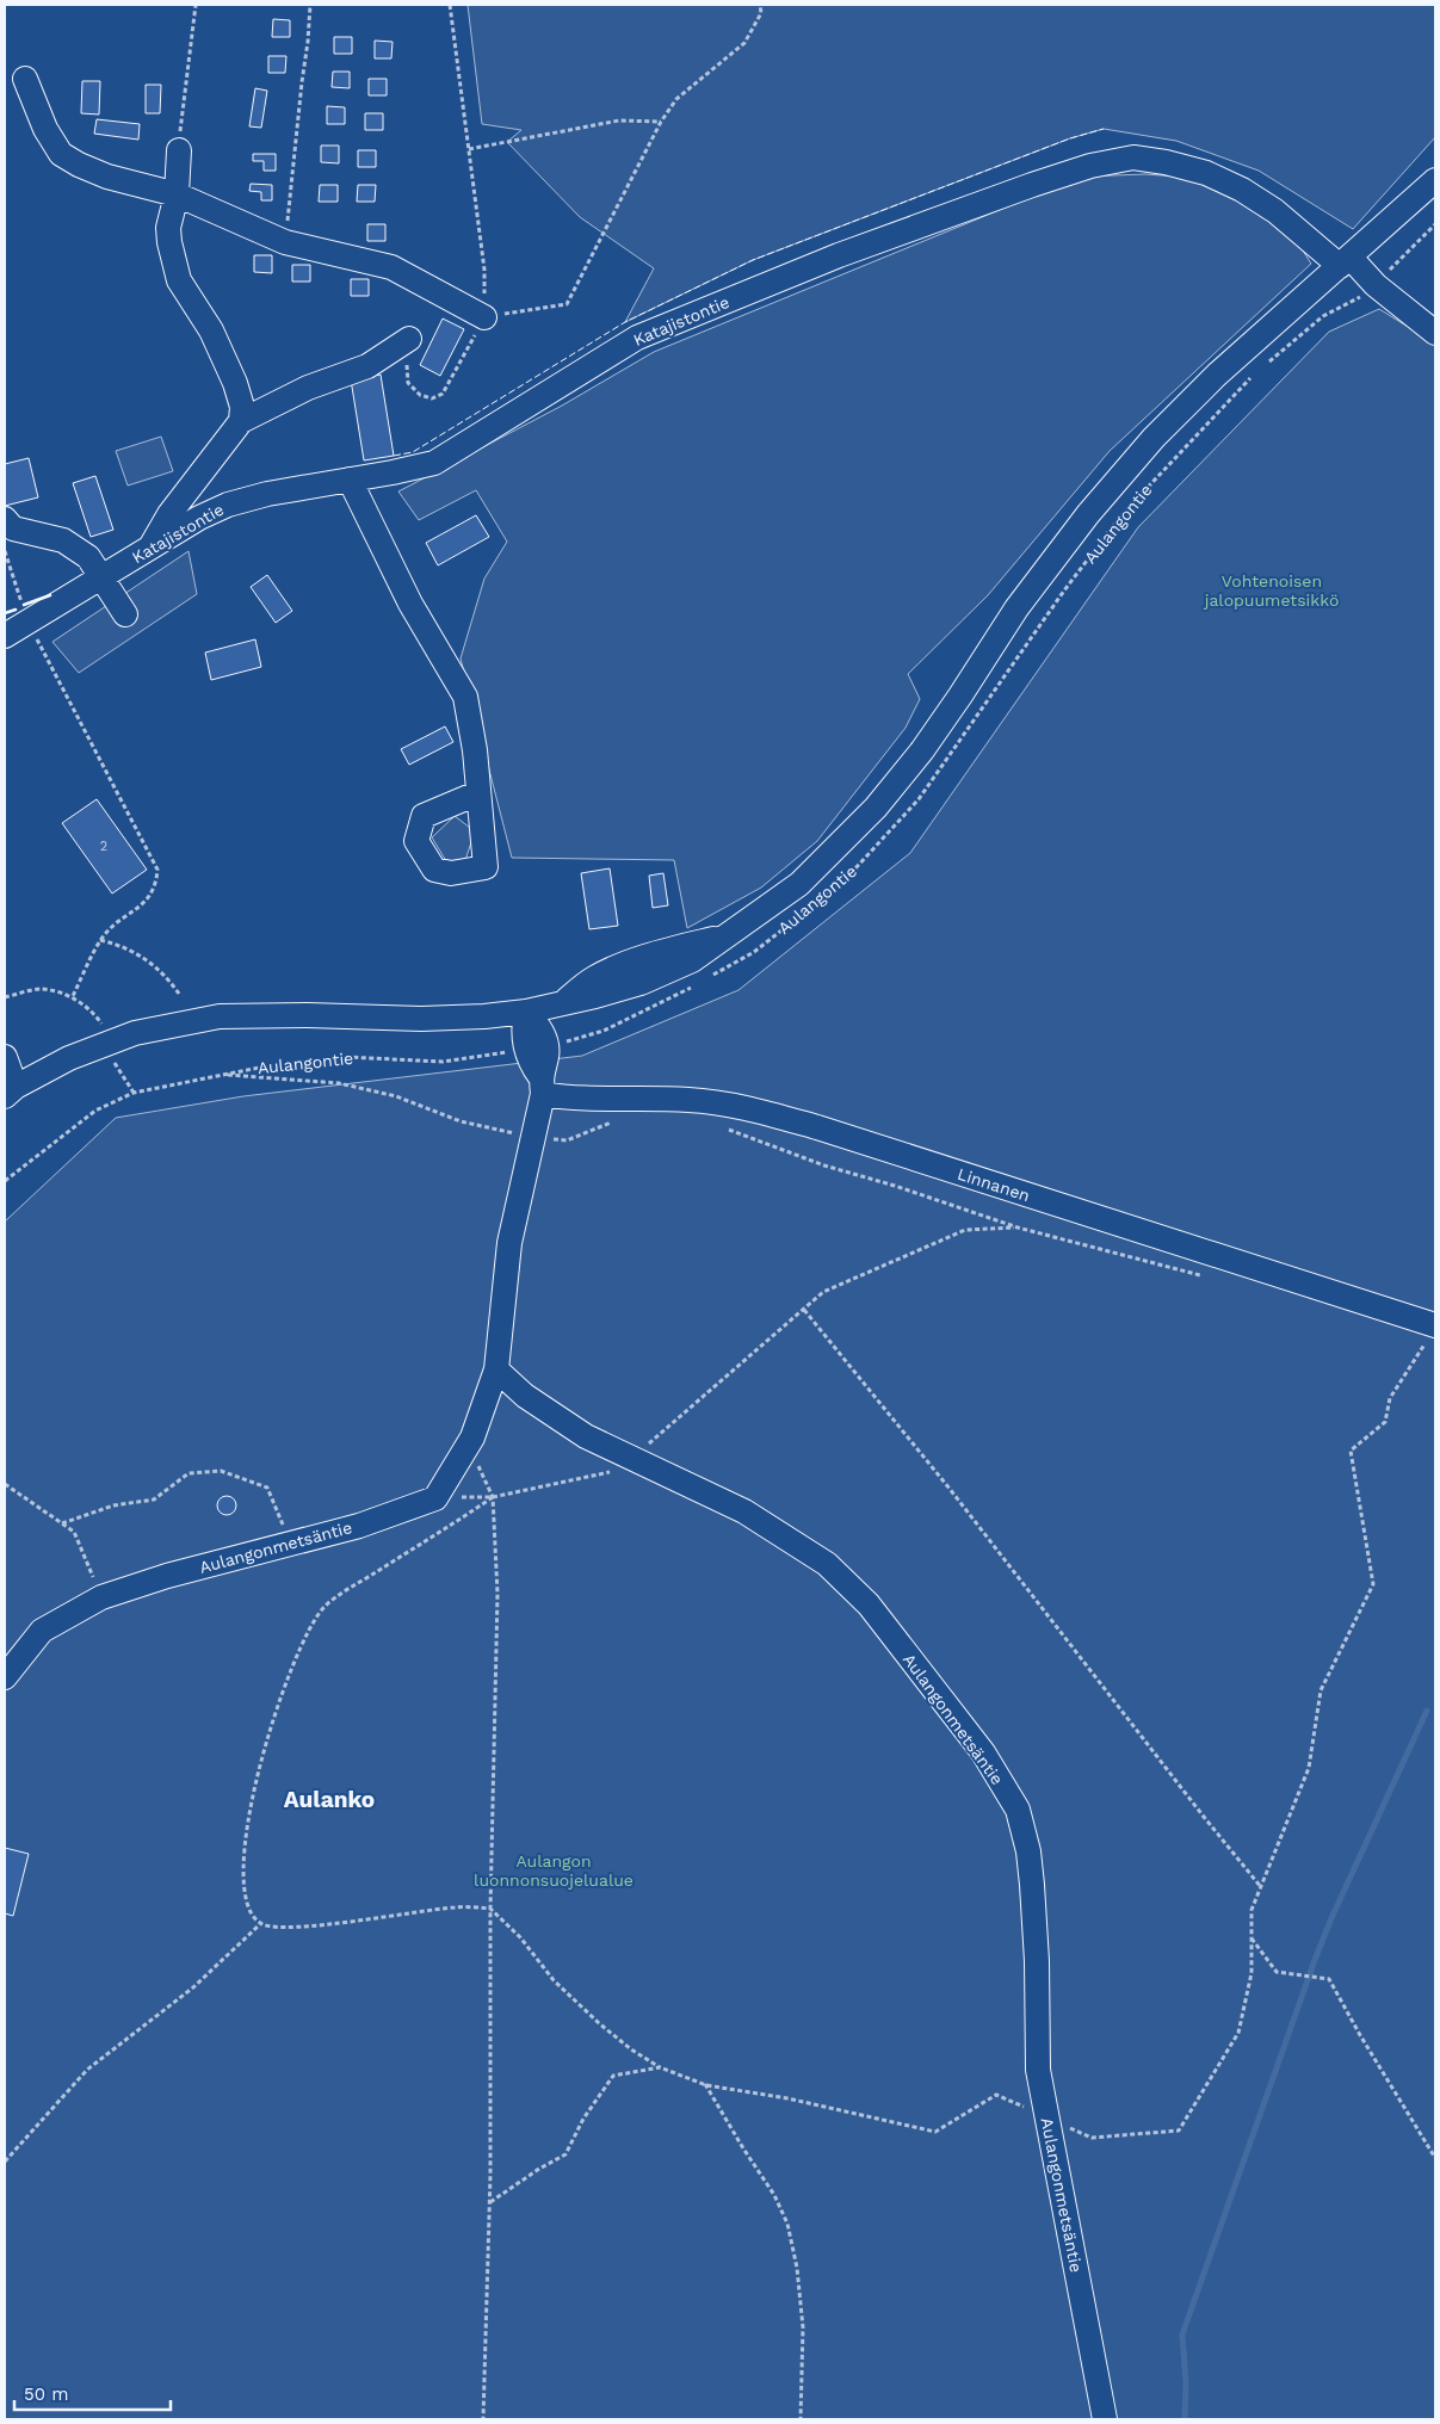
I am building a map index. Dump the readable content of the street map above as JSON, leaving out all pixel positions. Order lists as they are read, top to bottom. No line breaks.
{"streets":{"street":["Katajistontie","Aulangontie","Linnanen","Aulangonmetsäntie"]},"crossings":[["Katajistontie","Aulangontie"],["Aulangontie","Aulangonmetsäntie"],["Linnanen","Aulangonmetsäntie"]],"districts":["Aulanko"],"parks":["Vohtenoisen jalopuumetsikkö","Aulangon luonnonsuojelualue"],"house_numbers":["2"],"scale_bar":"50 m"}
